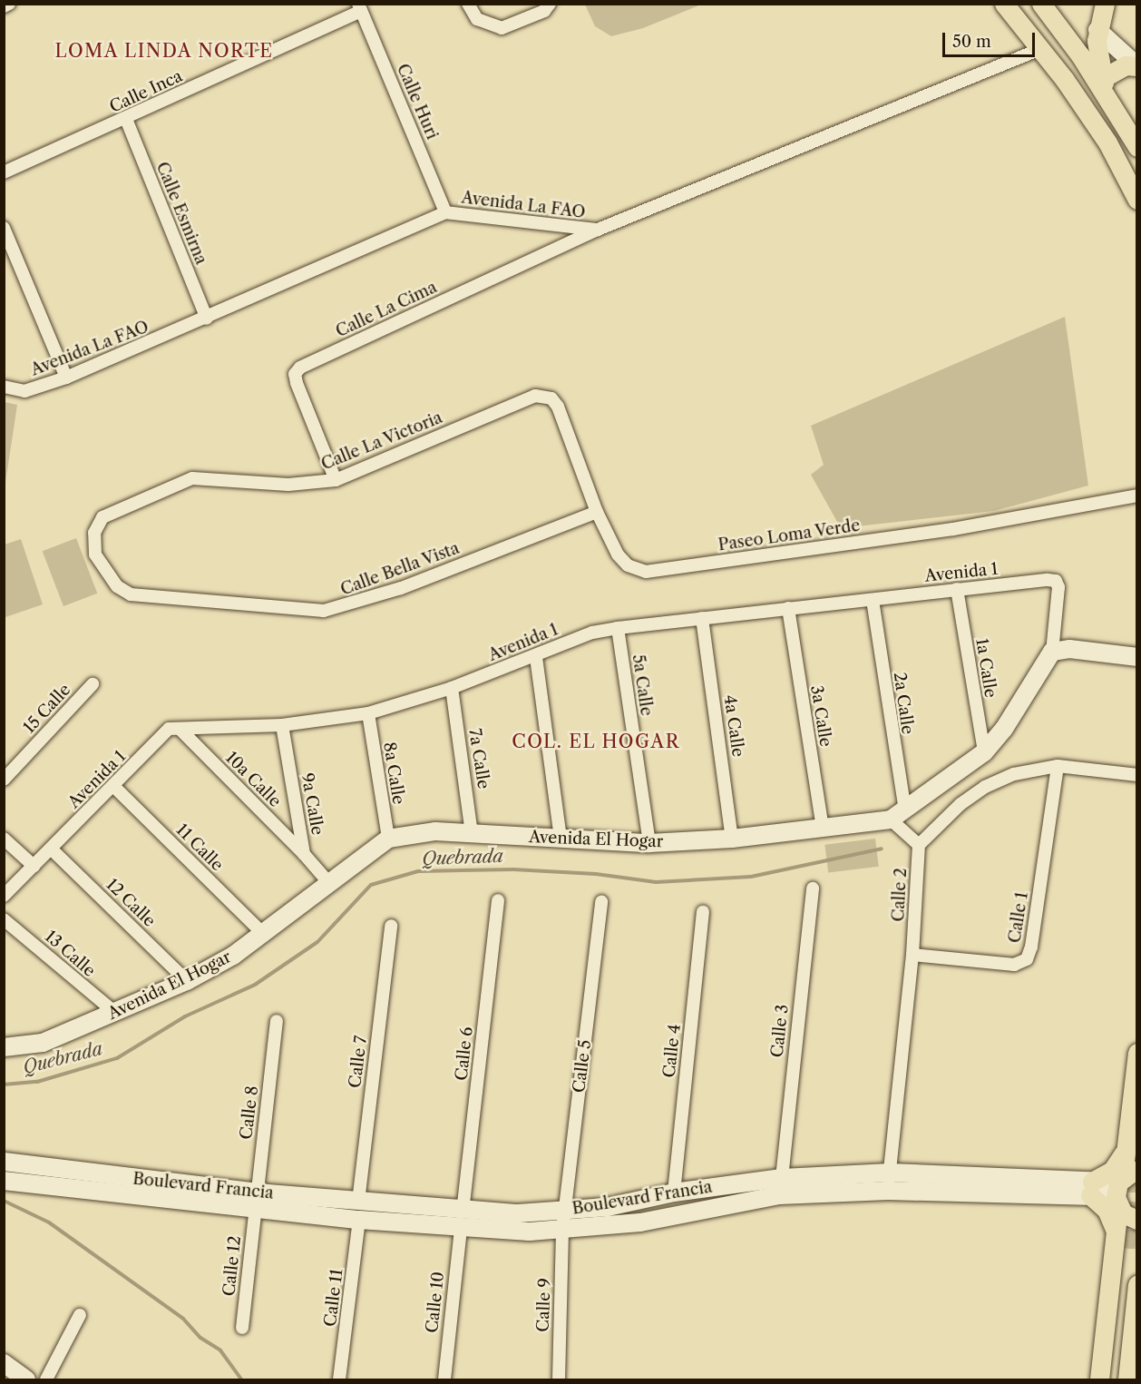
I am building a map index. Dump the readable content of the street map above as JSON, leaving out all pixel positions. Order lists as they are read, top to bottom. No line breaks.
{"streets":{"street":["Calle Inca","Calle Huri","Avenida La FAO","Calle Esmirna","Calle La Cima","Calle La Victoria","Paseo Loma Verde","Calle Bella Vista","Avenida 1","1a Calle","5a Calle","2a Calle","15 Calle","3a Calle","4a Calle","7a Calle","8a Calle","10a Calle","9a Calle","Avenida El Hogar","11 Calle","Calle 2","12 Calle","Calle 1","13 Calle","Calle 3","Calle 4","Calle 6","Calle 7","Calle 5","Calle 8","Boulevard Francia","Calle 12","Calle 11","Calle 10","Calle 9"]},"crossings":[["Calle Inca","Calle Huri"],["Calle Inca","Calle Esmirna"],["Calle Huri","Avenida La FAO"],["Avenida La FAO","Calle Esmirna"],["Avenida La FAO","Calle La Cima"],["Calle La Cima","Calle La Victoria"],["Calle La Victoria","Paseo Loma Verde"],["Calle La Victoria","Calle Bella Vista"],["Paseo Loma Verde","Calle Bella Vista"],["Avenida 1","1a Calle"],["Avenida 1","5a Calle"],["Avenida 1","2a Calle"],["Avenida 1","3a Calle"],["Avenida 1","4a Calle"],["Avenida 1","7a Calle"],["Avenida 1","8a Calle"],["Avenida 1","10a Calle"],["Avenida 1","9a Calle"],["Avenida 1","Avenida El Hogar"],["Avenida 1","11 Calle"],["Avenida 1","12 Calle"],["1a Calle","Avenida El Hogar"],["5a Calle","Avenida El Hogar"],["2a Calle","Avenida El Hogar"],["3a Calle","Avenida El Hogar"],["4a Calle","Avenida El Hogar"],["7a Calle","Avenida El Hogar"],["8a Calle","Avenida El Hogar"],["10a Calle","9a Calle"],["9a Calle","Avenida El Hogar"],["Avenida El Hogar","11 Calle"],["Avenida El Hogar","12 Calle"],["Avenida El Hogar","13 Calle"],["Calle 2","Calle 1"],["Calle 2","Boulevard Francia"],["Calle 3","Boulevard Francia"],["Calle 4","Boulevard Francia"],["Calle 6","Boulevard Francia"],["Calle 6","Calle 10"],["Calle 7","Boulevard Francia"],["Calle 7","Calle 11"],["Calle 5","Boulevard Francia"],["Calle 5","Calle 9"],["Calle 8","Boulevard Francia"],["Calle 8","Calle 12"],["Boulevard Francia","Calle 12"],["Boulevard Francia","Calle 11"],["Boulevard Francia","Calle 10"],["Boulevard Francia","Calle 9"]],"districts":["LOMA LINDA NORTE","COL. EL HOGAR"],"water":["Quebrada"],"scale_bar":"50 m"}
